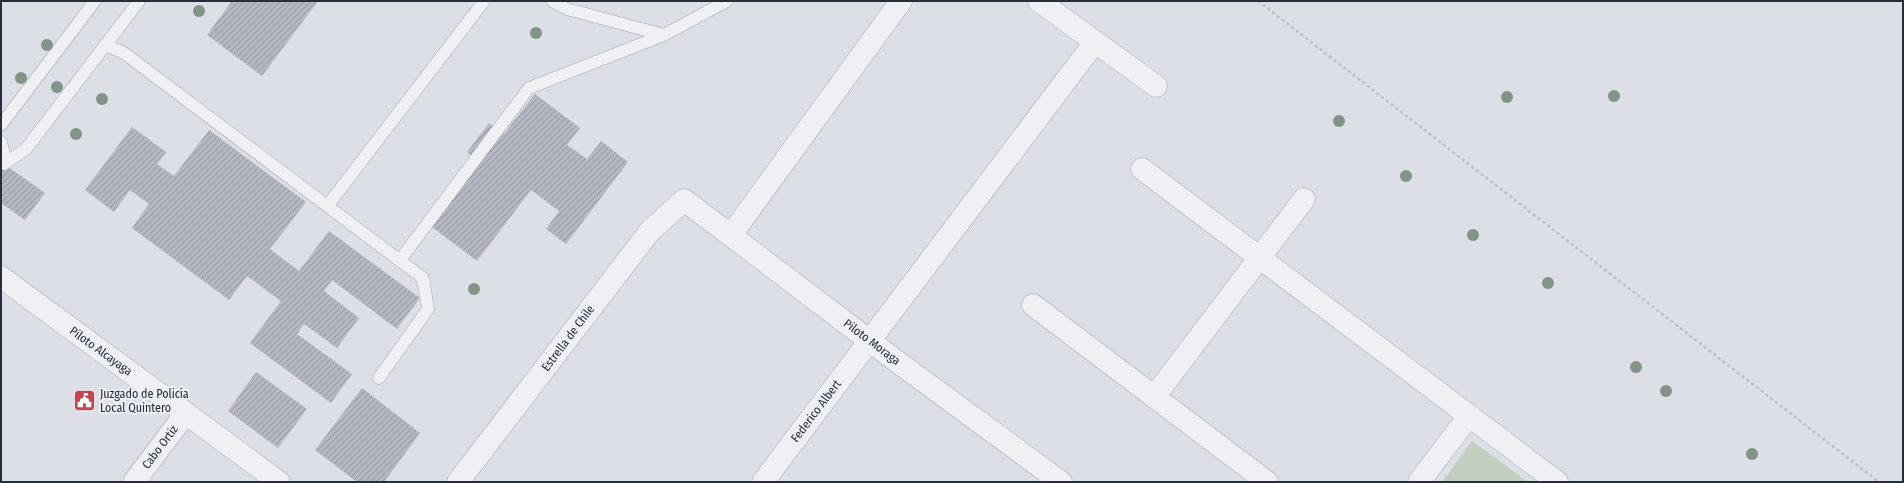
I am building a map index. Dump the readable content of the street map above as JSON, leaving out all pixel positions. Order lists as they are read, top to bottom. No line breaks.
{"streets":{"street":["Estrella de Chile","Piloto Moraga","Piloto Alcayaga","Federico Albert","Cabo Ortiz"]},"crossings":[["Estrella de Chile","Piloto Moraga"],["Piloto Moraga","Federico Albert"],["Piloto Alcayaga","Cabo Ortiz"]],"places":{"public building":["Juzgado de Policía Local Quintero"]}}
